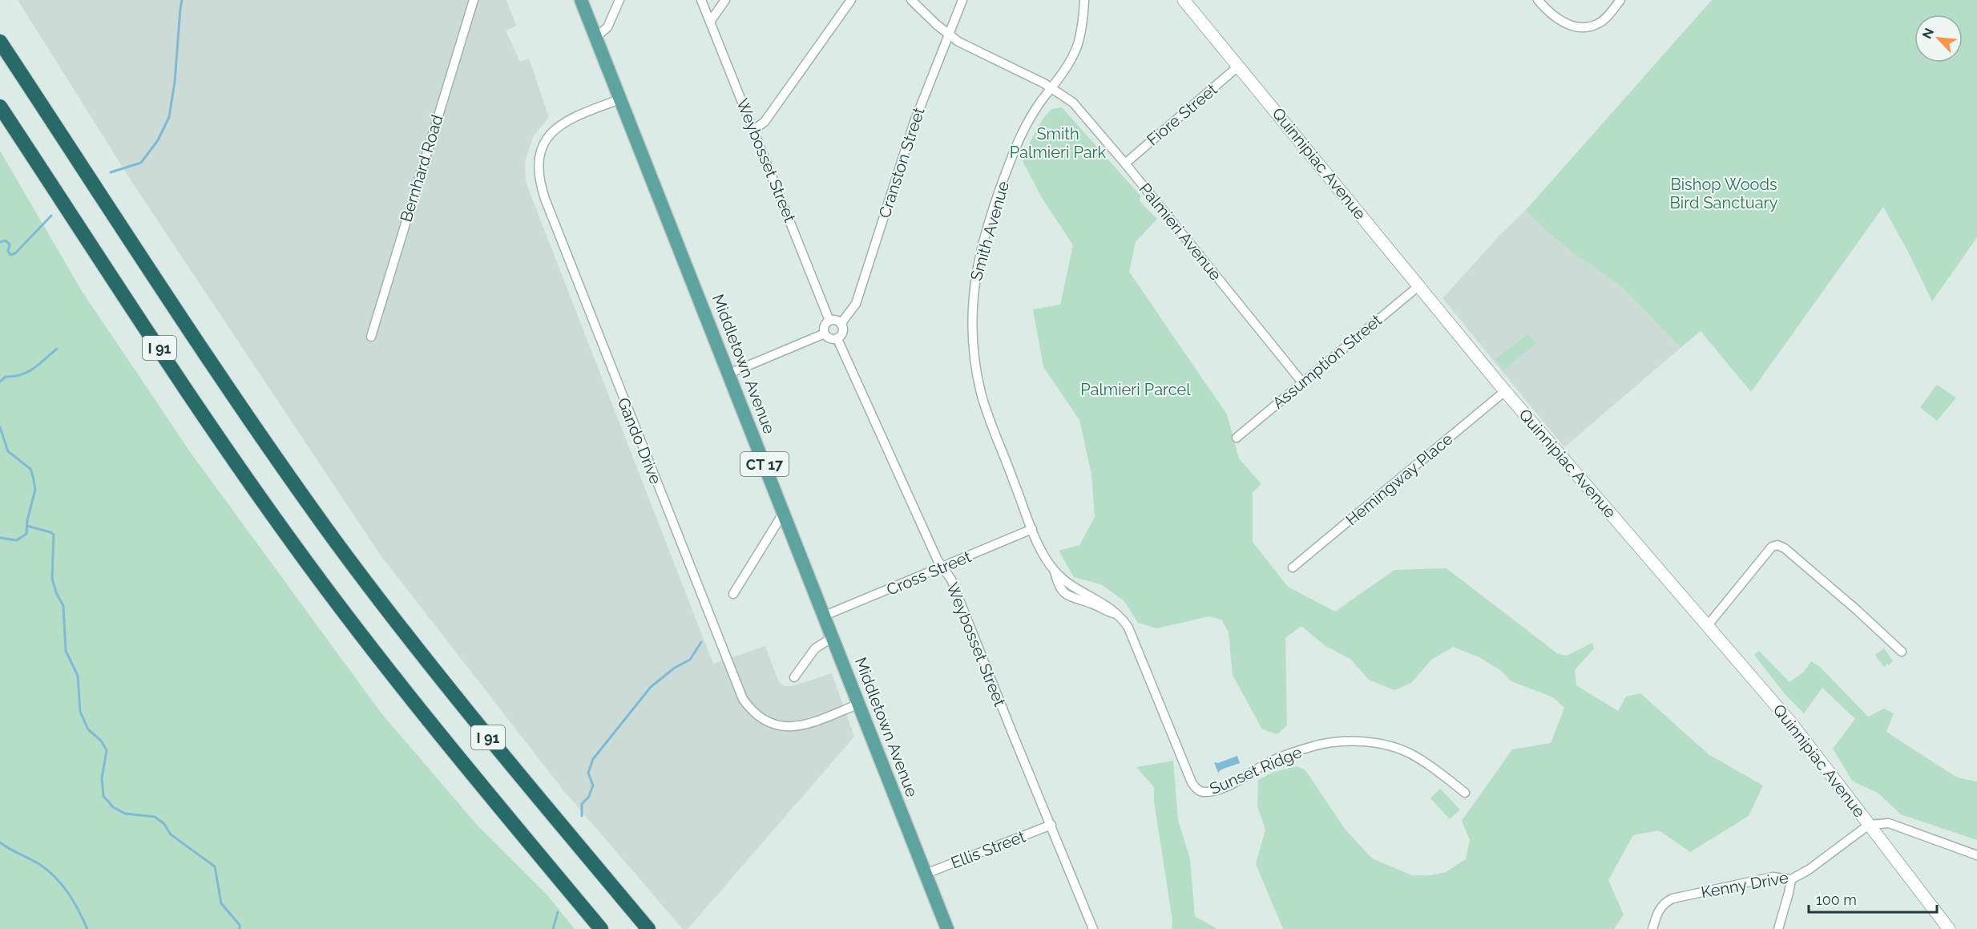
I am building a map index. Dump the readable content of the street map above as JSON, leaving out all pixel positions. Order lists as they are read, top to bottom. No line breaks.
{"streets":{"highway":["I 91"],"main road":["Quinnipiac Avenue","Middletown Avenue","CT 17"],"street":["Fiore Street","Weybosset Street","Cranston Street","Bernhard Road","Smith Avenue","Palmieri Avenue","Assumption Street","Gando Drive","Hemingway Place","Cross Street","Sunset Ridge","Ellis Street","Kenny Drive"]},"crossings":[["Fiore Street","Quinnipiac Avenue"],["Fiore Street","Palmieri Avenue"],["Weybosset Street","Cranston Street"],["Weybosset Street","Cross Street"],["Weybosset Street","Ellis Street"],["Cranston Street","Palmieri Avenue"],["Quinnipiac Avenue","Assumption Street"],["Quinnipiac Avenue","Hemingway Place"],["Quinnipiac Avenue","Kenny Drive"],["Smith Avenue","Palmieri Avenue"],["Smith Avenue","Cross Street"],["Smith Avenue","Sunset Ridge"],["Palmieri Avenue","Assumption Street"],["Middletown Avenue","Gando Drive"],["Middletown Avenue","Cross Street"],["Middletown Avenue","Ellis Street"],["Cross Street","Sunset Ridge"]],"parks":["Smith Palmieri Park","Bishop Woods Bird Sanctuary","Palmieri Parcel"],"scale_bar":"100 m","north":"top left"}
